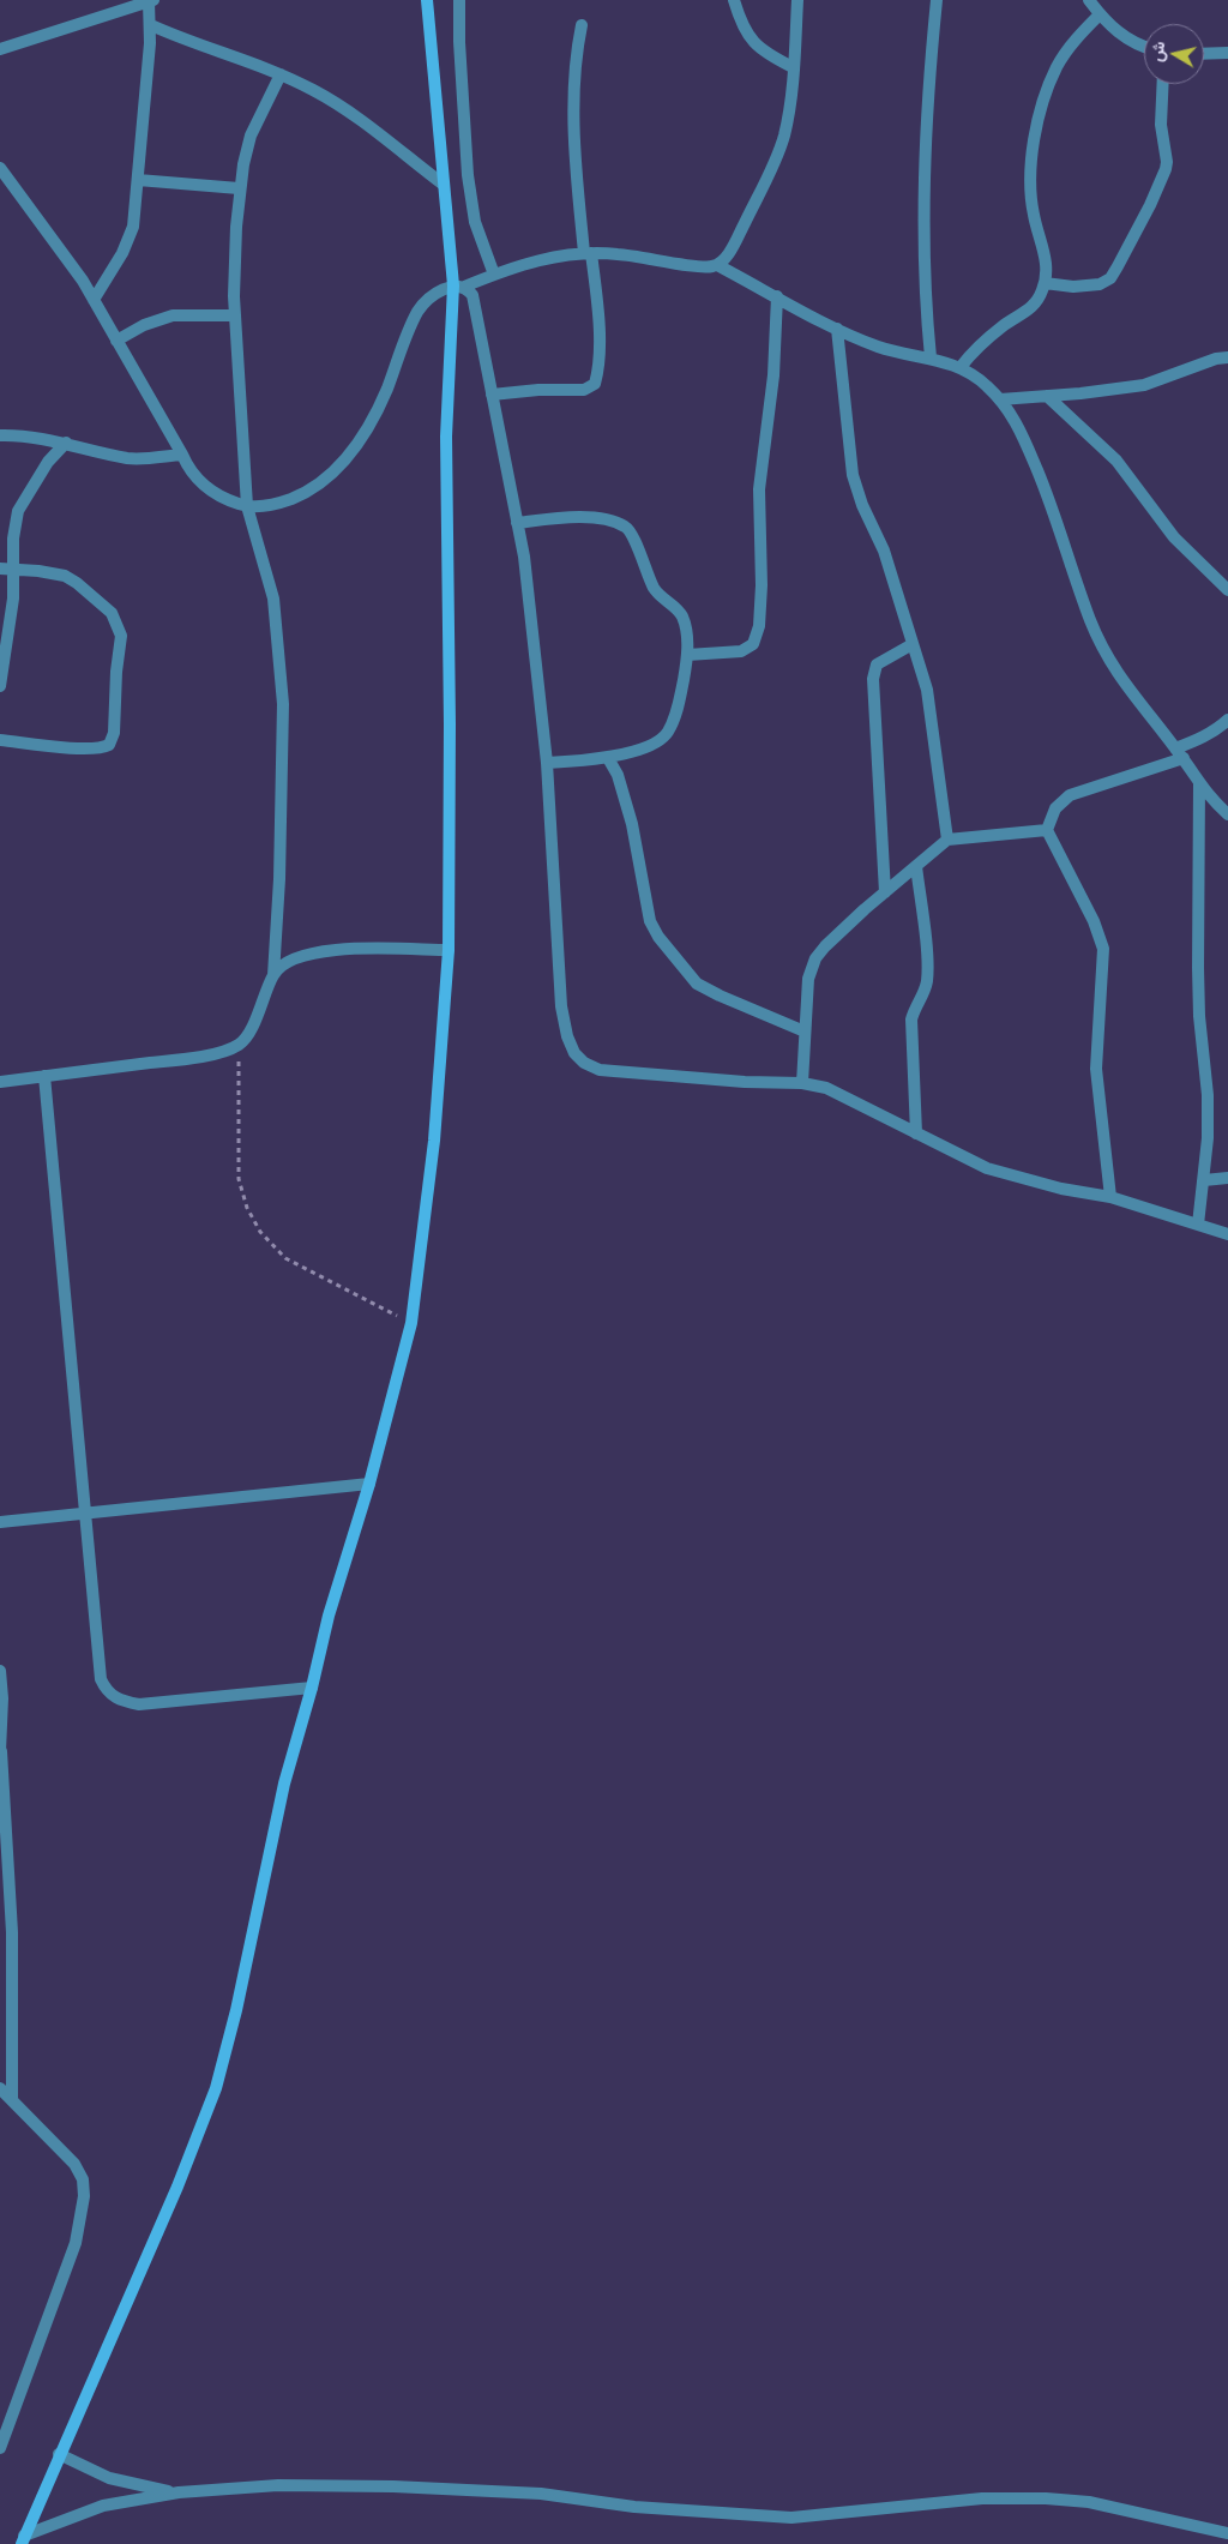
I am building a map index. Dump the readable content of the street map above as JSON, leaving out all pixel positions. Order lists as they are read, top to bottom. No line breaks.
{"north":"left"}
